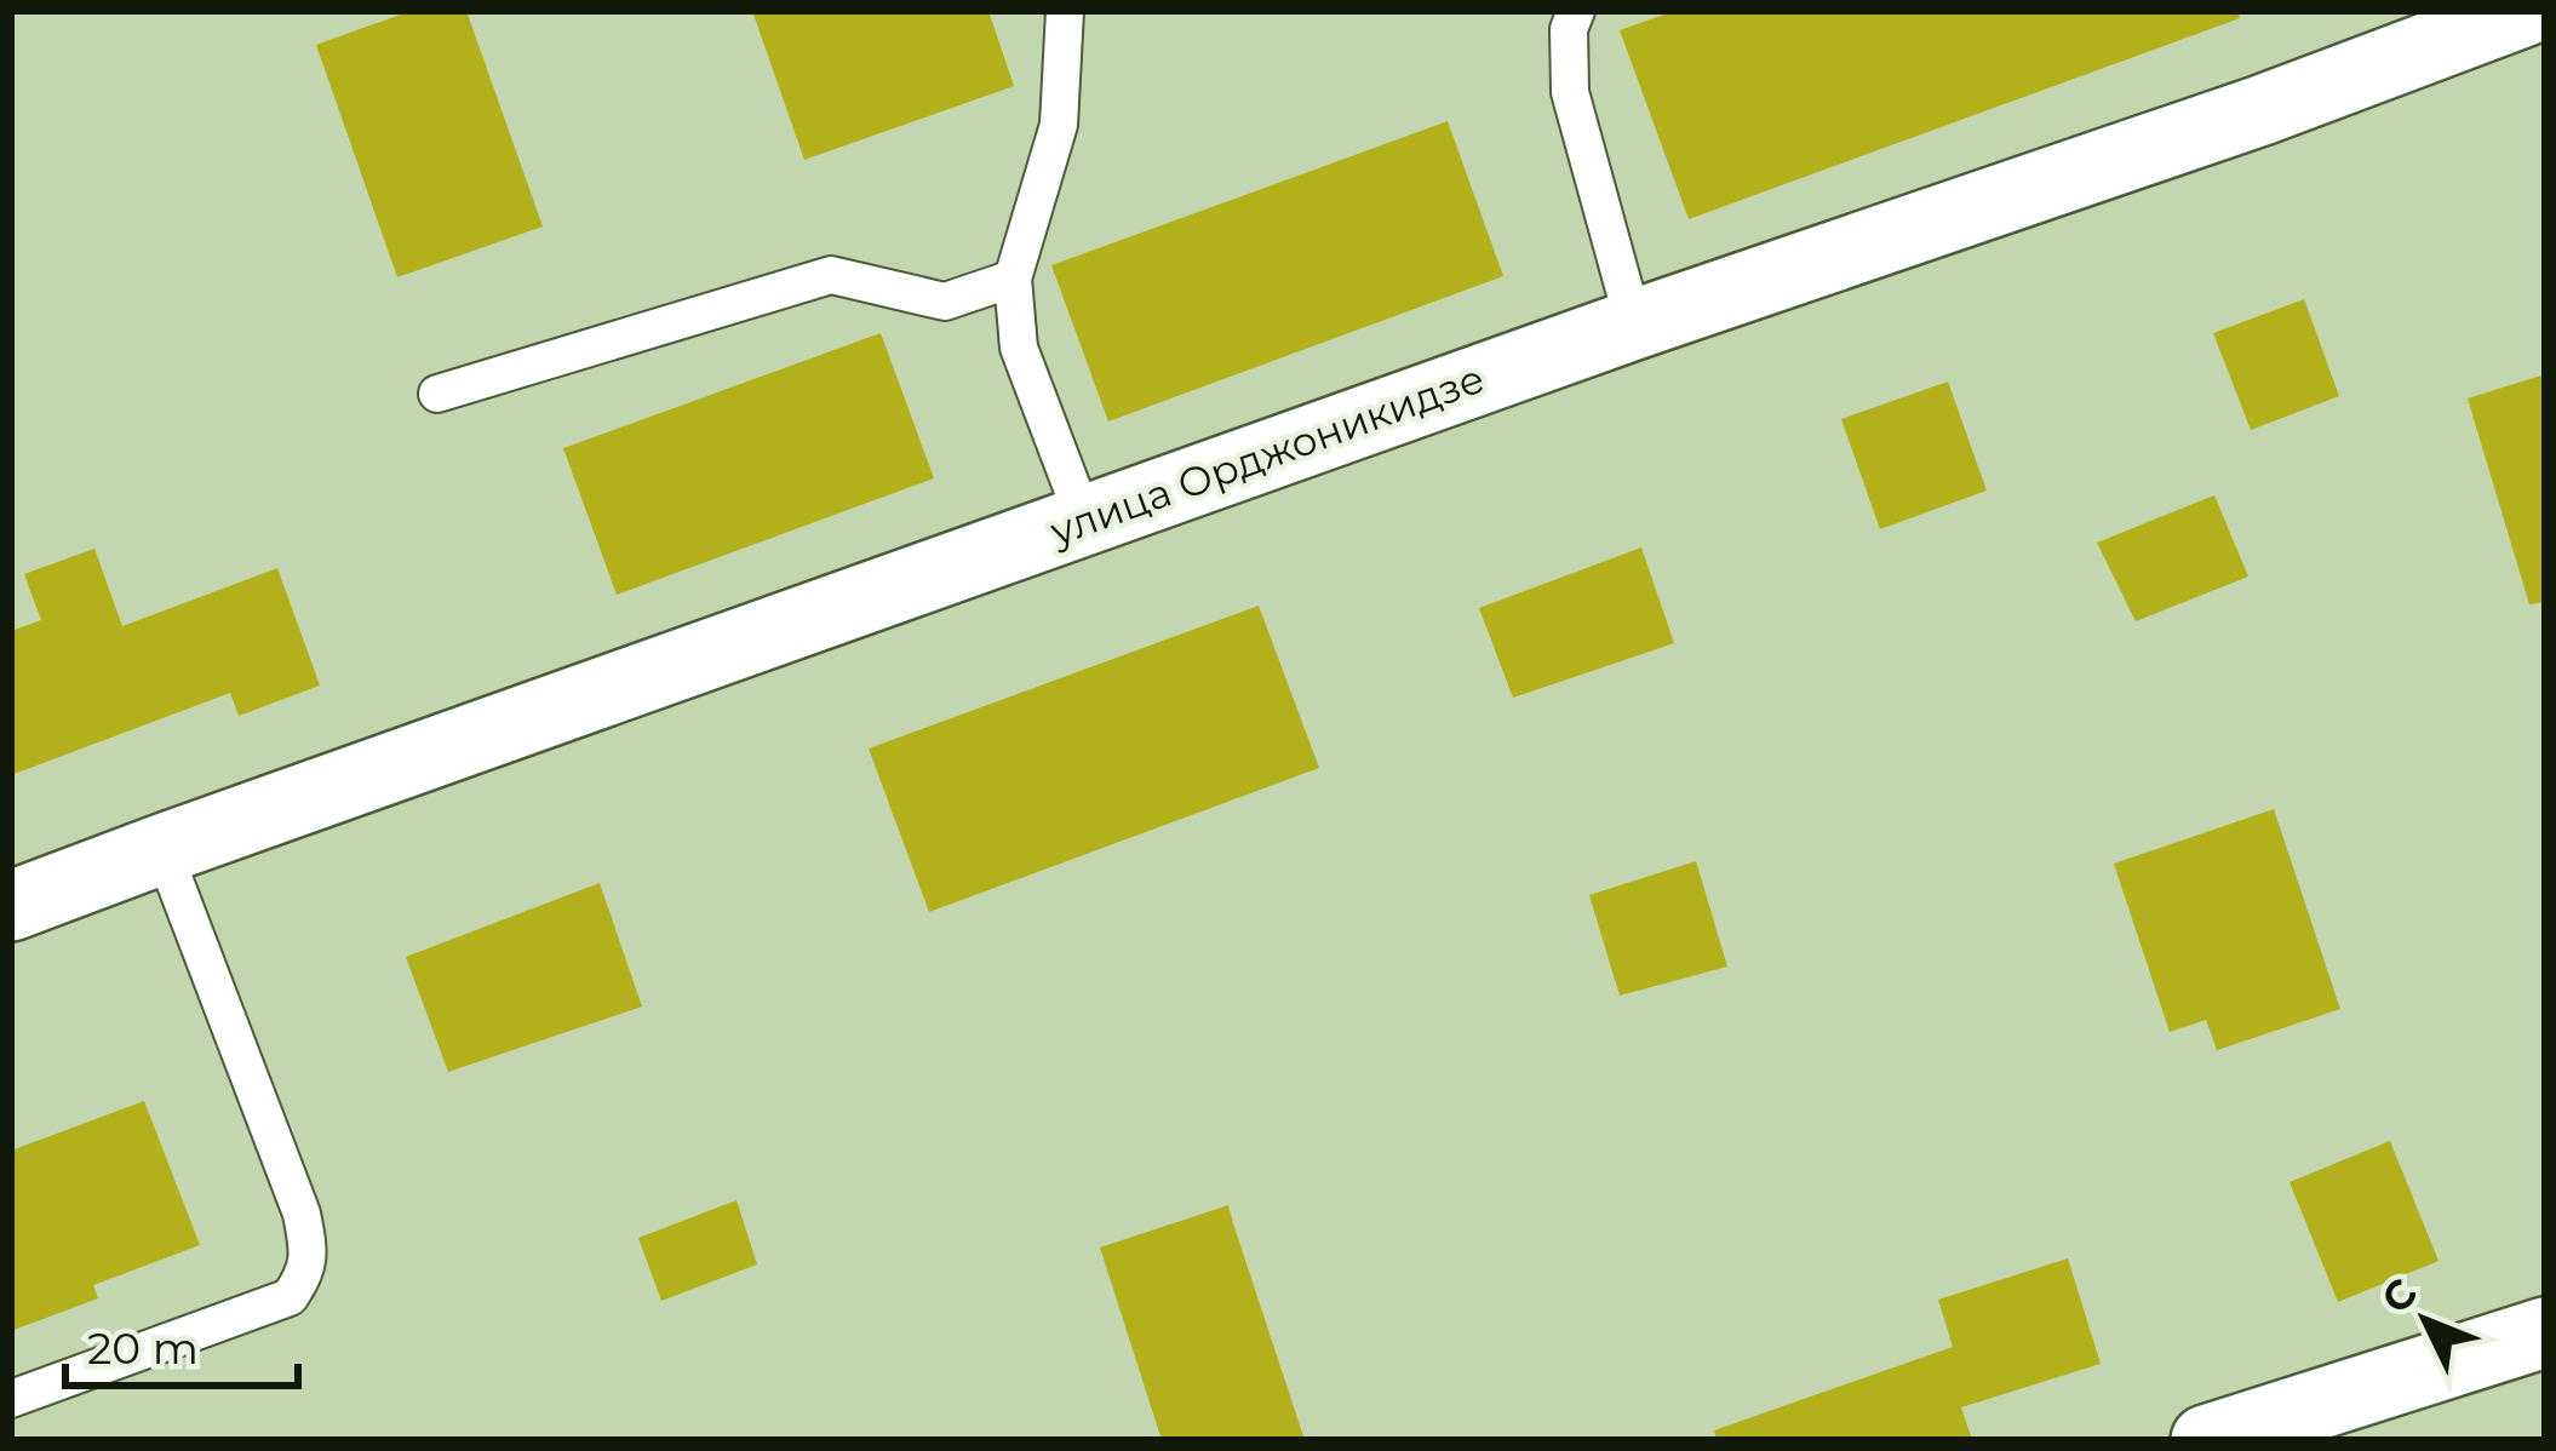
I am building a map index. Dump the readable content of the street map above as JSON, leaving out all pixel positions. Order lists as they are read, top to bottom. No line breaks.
{"streets":{"street":["улица Орджоникидзе"]},"scale_bar":"20 m","north":"top left"}
